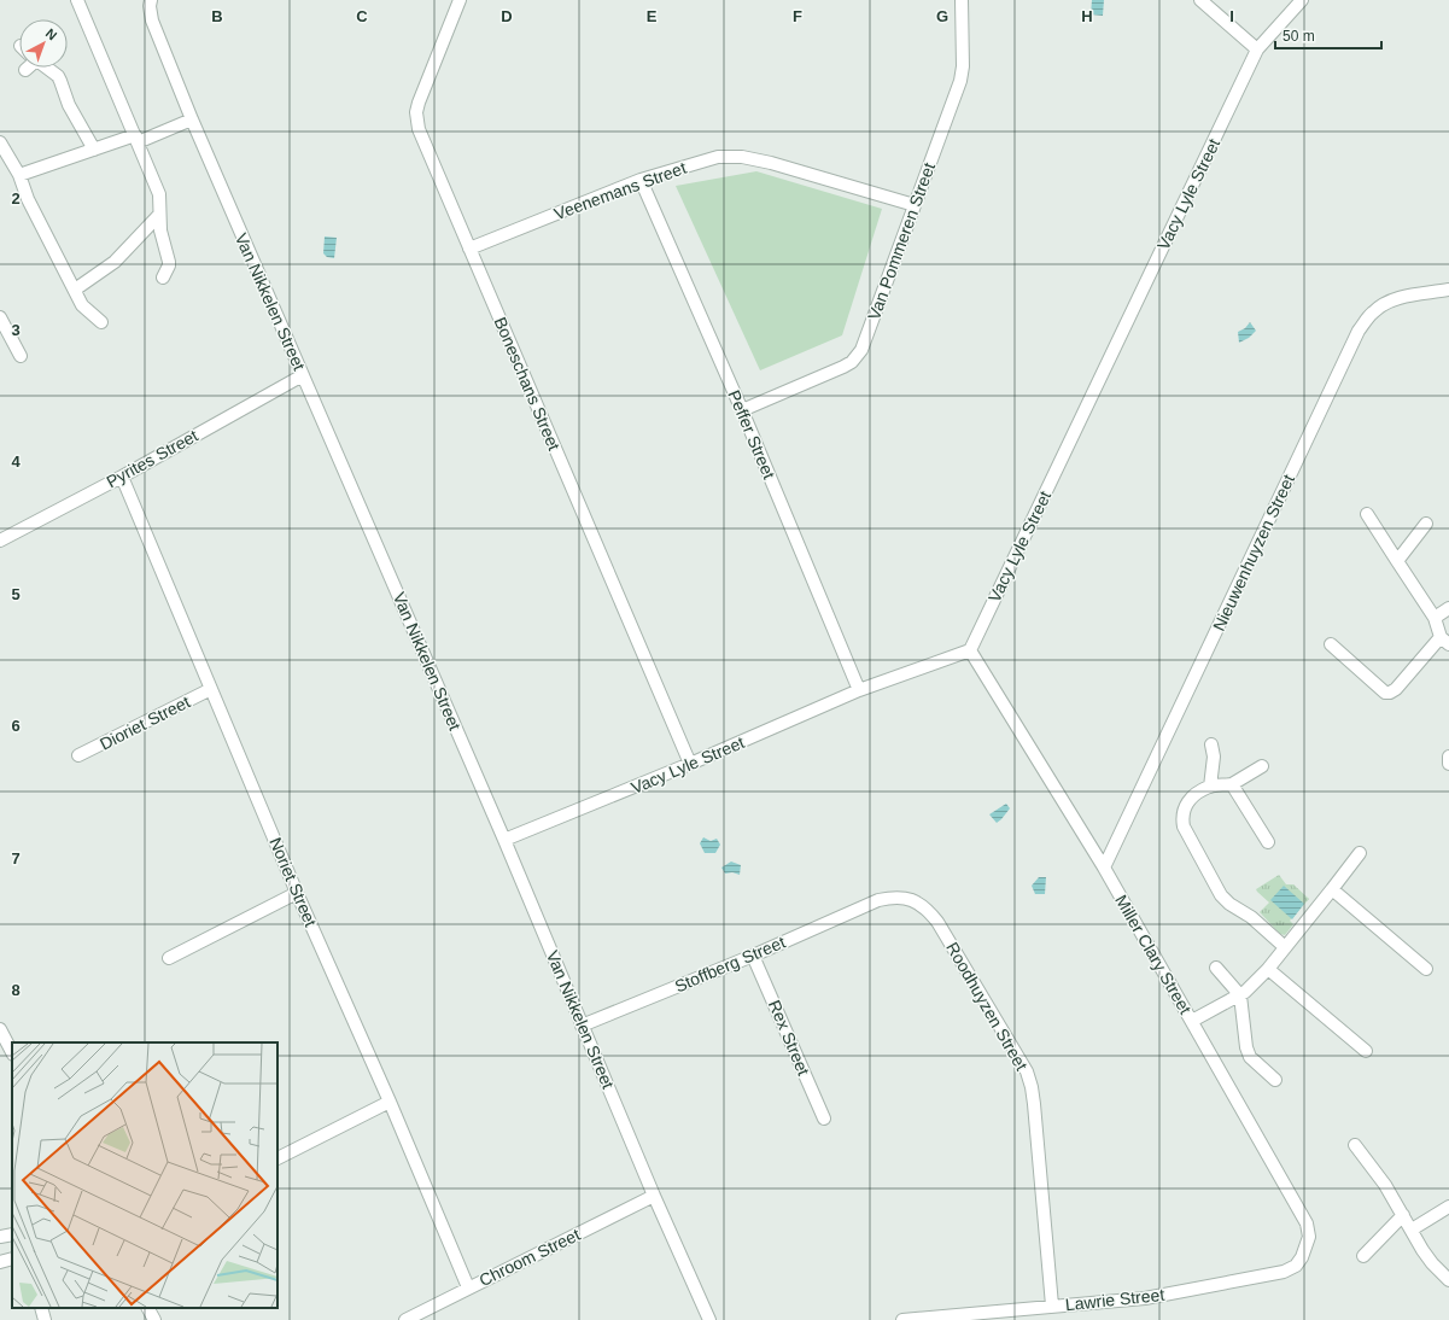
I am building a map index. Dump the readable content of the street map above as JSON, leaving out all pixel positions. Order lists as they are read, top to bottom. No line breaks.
{"streets":{"street":["Veenemans Street","Vacy Lyle Street","Van Pommeren Street","Van Nikkelen Street","Boneschans Street","Peffer Street","Pyrites Street","Nieuwenhuyzen Street","Dioriet Street","Noriet Street","Miller Clary Street","Stoffberg Street","Roodhuyzen Street","Rex Street","Chroom Street","Lawrie Street"]},"crossings":[["Veenemans Street","Van Pommeren Street"],["Veenemans Street","Boneschans Street"],["Veenemans Street","Peffer Street"],["Vacy Lyle Street","Van Nikkelen Street"],["Vacy Lyle Street","Boneschans Street"],["Vacy Lyle Street","Peffer Street"],["Vacy Lyle Street","Miller Clary Street"],["Van Pommeren Street","Peffer Street"],["Van Nikkelen Street","Pyrites Street"],["Van Nikkelen Street","Stoffberg Street"],["Van Nikkelen Street","Chroom Street"],["Pyrites Street","Noriet Street"],["Nieuwenhuyzen Street","Miller Clary Street"],["Dioriet Street","Noriet Street"],["Noriet Street","Chroom Street"],["Miller Clary Street","Lawrie Street"],["Stoffberg Street","Roodhuyzen Street"],["Stoffberg Street","Rex Street"],["Roodhuyzen Street","Lawrie Street"]],"scale_bar":"50 m","north":"top right","grid":{"columns":["B","C","D","E","F","G","H","I"],"rows":["2","3","4","5","6","7","8"]}}
